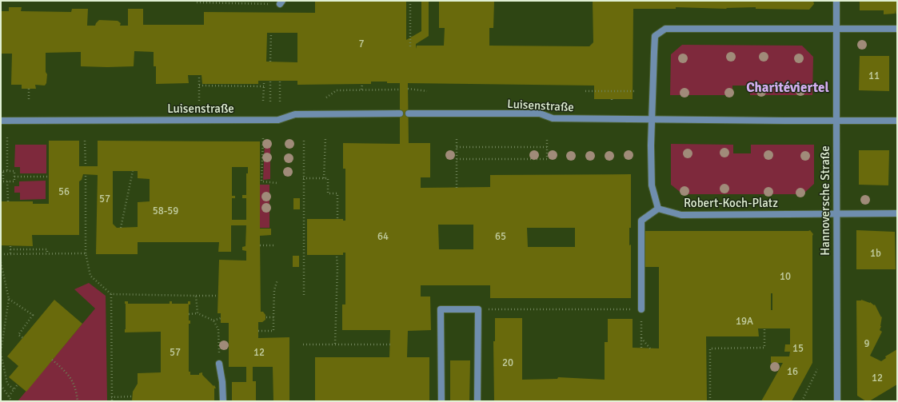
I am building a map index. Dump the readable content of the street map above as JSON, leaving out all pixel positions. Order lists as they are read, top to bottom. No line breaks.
{"streets":{"street":["Luisenstraße","Hannoversche Straße","Robert-Koch-Platz"]},"crossings":[["Hannoversche Straße","Robert-Koch-Platz"]],"districts":["Charitéviertel"],"house_numbers":["7","11","56","57","58-59","64","65","1b","10","19A","9","15","57","12","20","16","12"]}
